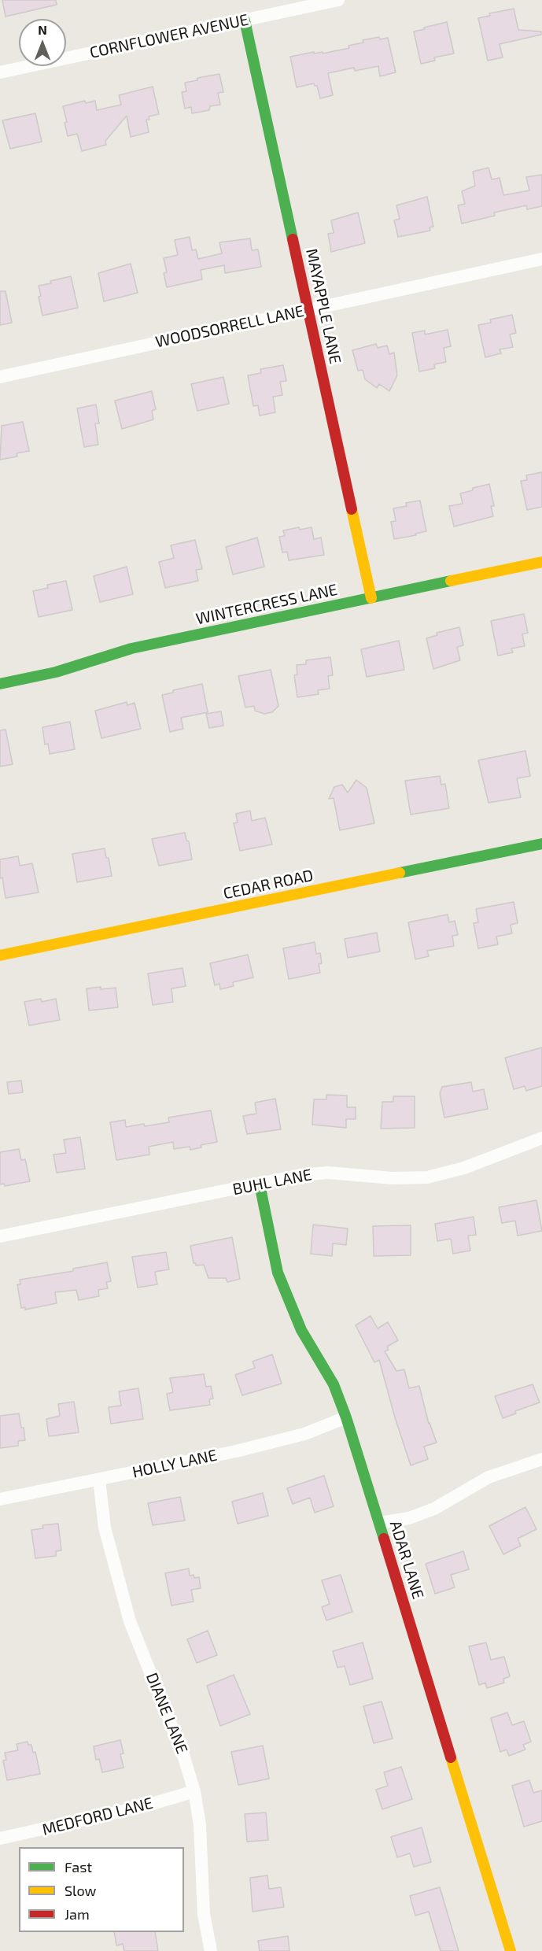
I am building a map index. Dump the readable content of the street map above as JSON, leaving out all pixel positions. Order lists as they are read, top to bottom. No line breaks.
{"streets":{"street":["CORNFLOWER AVENUE","MAYAPPLE LANE","WOODSORRELL LANE","WINTERCRESS LANE","CEDAR ROAD","BUHL LANE","HOLLY LANE","ADAR LANE","DIANE LANE","MEDFORD LANE"]},"crossings":[["CORNFLOWER AVENUE","MAYAPPLE LANE"],["MAYAPPLE LANE","WOODSORRELL LANE"],["MAYAPPLE LANE","WINTERCRESS LANE"],["BUHL LANE","ADAR LANE"],["HOLLY LANE","ADAR LANE"],["HOLLY LANE","DIANE LANE"],["DIANE LANE","MEDFORD LANE"]],"legend":["Fast","Slow","Jam"],"north":"top"}
